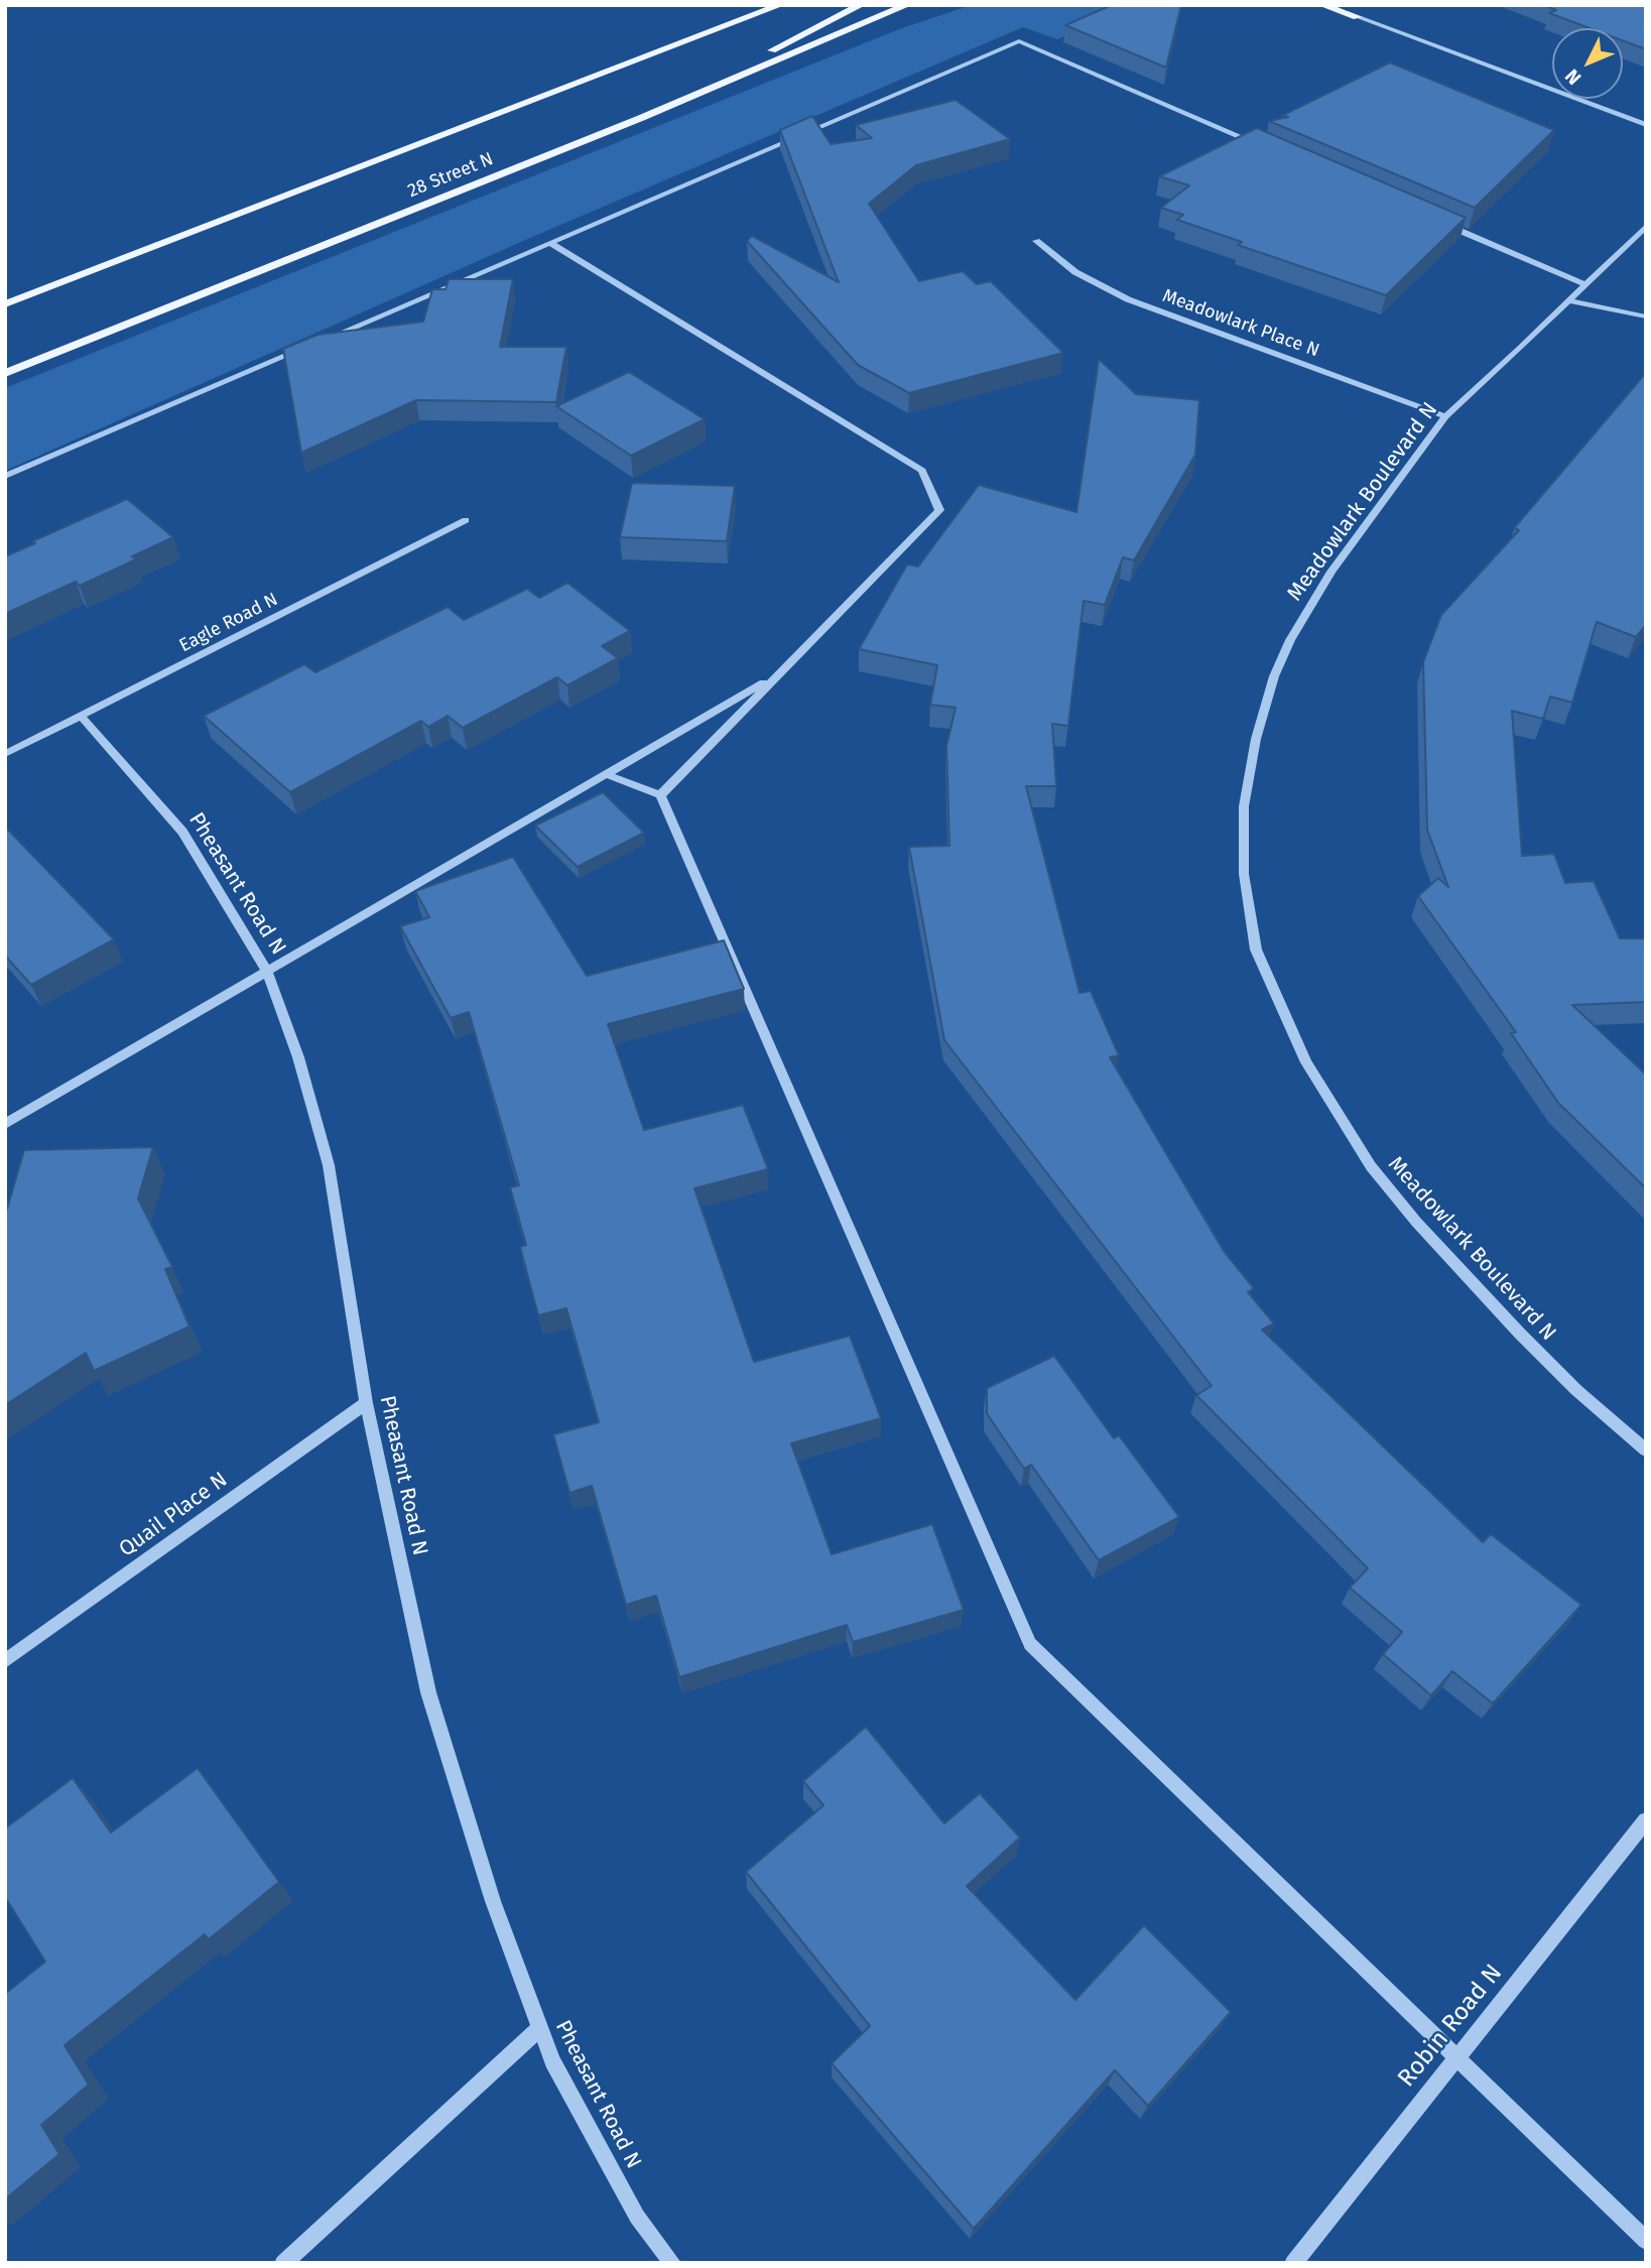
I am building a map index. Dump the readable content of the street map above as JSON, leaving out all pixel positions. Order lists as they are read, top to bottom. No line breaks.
{"streets":{"main road":["28 Street N"],"street":["Meadowlark Place N","Meadowlark Boulevard N","Eagle Road N","Pheasant Road N","Quail Place N","Robin Road N"]},"crossings":[["Meadowlark Place N","Meadowlark Boulevard N"],["Eagle Road N","Pheasant Road N"],["Pheasant Road N","Quail Place N"]],"north":"bottom left"}
